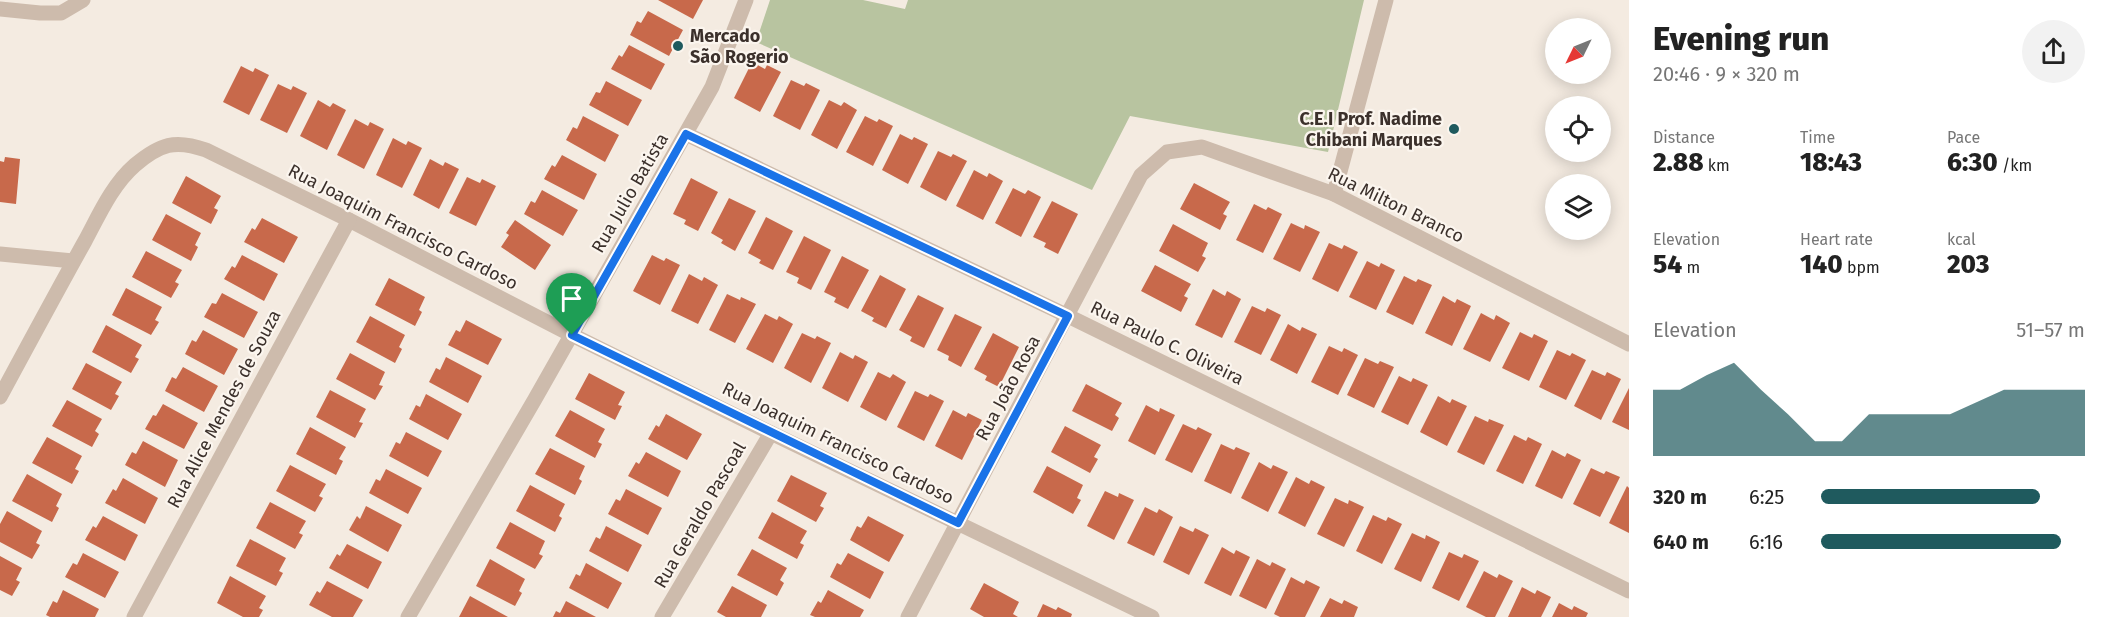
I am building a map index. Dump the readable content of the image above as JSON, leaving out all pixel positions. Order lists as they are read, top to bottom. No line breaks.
{"streets":{"street":["Rua Julio Batista","Rua Milton Branco","Rua Joaquim Francisco Cardoso","Rua Paulo C. Oliveira","Rua João Rosa","Rua Alice Mendes de Souza","Rua Geraldo Pascoal"]},"crossings":[["Rua Julio Batista","Rua Joaquim Francisco Cardoso"],["Rua Julio Batista","Rua Paulo C. Oliveira"],["Rua Milton Branco","Rua João Rosa"],["Rua Joaquim Francisco Cardoso","Rua João Rosa"],["Rua Joaquim Francisco Cardoso","Rua Alice Mendes de Souza"],["Rua Joaquim Francisco Cardoso","Rua Geraldo Pascoal"],["Rua Paulo C. Oliveira","Rua João Rosa"]],"places":["Mercado São Rogerio","C.E.I Prof. Nadime Chibani Marques"],"north":"bottom left","page":{"heading":["Evening run","20:46 · 9 × 320 m"],"stats":[["Distance","2.88 km"],["Time","18:43"],["Pace","6:30 /km"],["Elevation","54 m"],["Heart rate","140 bpm"],["kcal","203"]],"chart":["Elevation","51–57 m"],"list":[{"name":"320 m","note":"6:25"},{"name":"640 m","note":"6:16"}]}}
